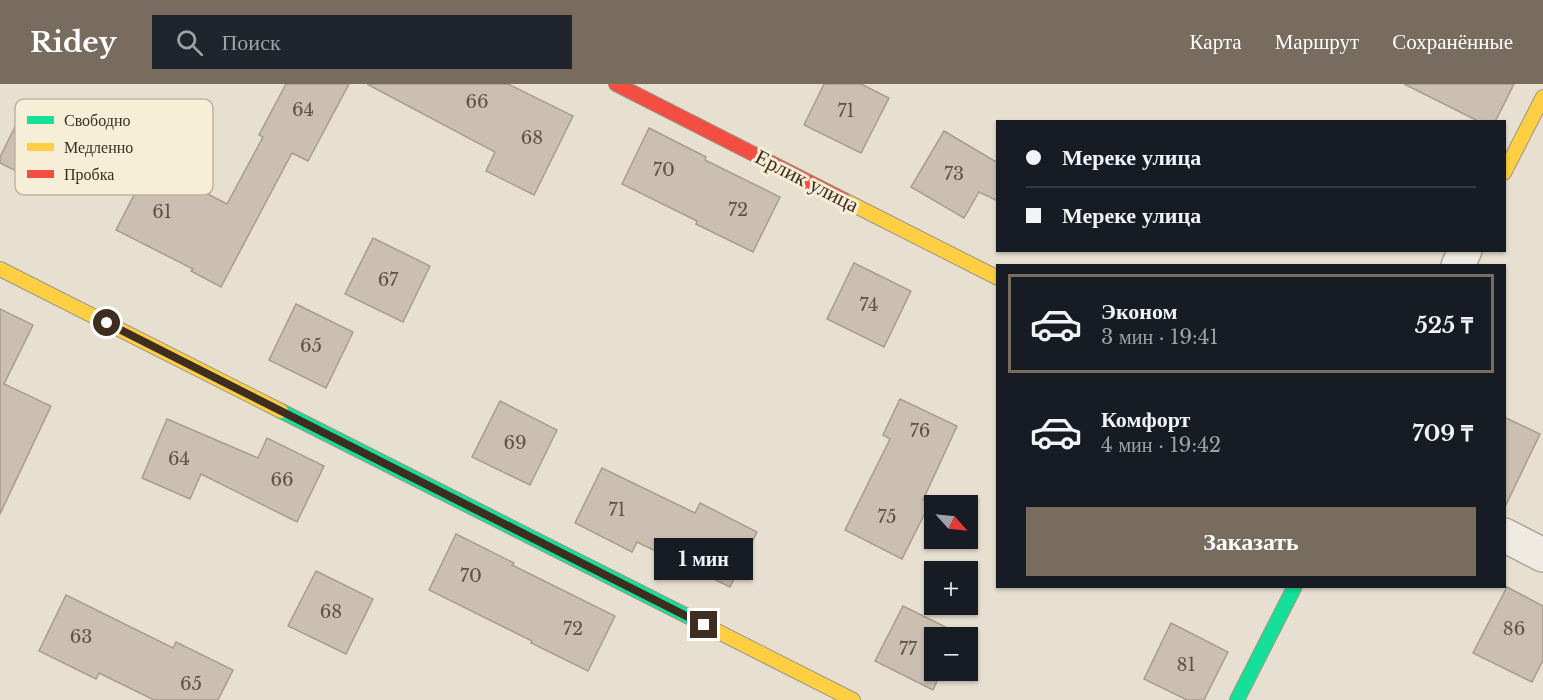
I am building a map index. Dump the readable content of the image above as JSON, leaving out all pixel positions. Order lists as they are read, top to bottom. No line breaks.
{"streets":{"street":["Ерлик улица"]},"house_numbers":["66","64","71","68","70","73","72","61","67","74","65","76","69","64","66","71","75","70","68","72","86","63","77","81","65"],"legend":["Свободно","Медленно","Пробка"],"north":"bottom right","page":{"header":"Ridey","search":"Поиск","nav":["Карта","Маршрут","Сохранённые"],"banner":["Мереке улица","Мереке улица"],"list":[{"name":"Эконом","note":"3 мин · 19:41","value":"525 ₸"},{"name":"Комфорт","note":"4 мин · 19:42","value":"709 ₸"}],"map_buttons":["+","−"],"buttons":"Заказать","bubble":"1 мин"}}
